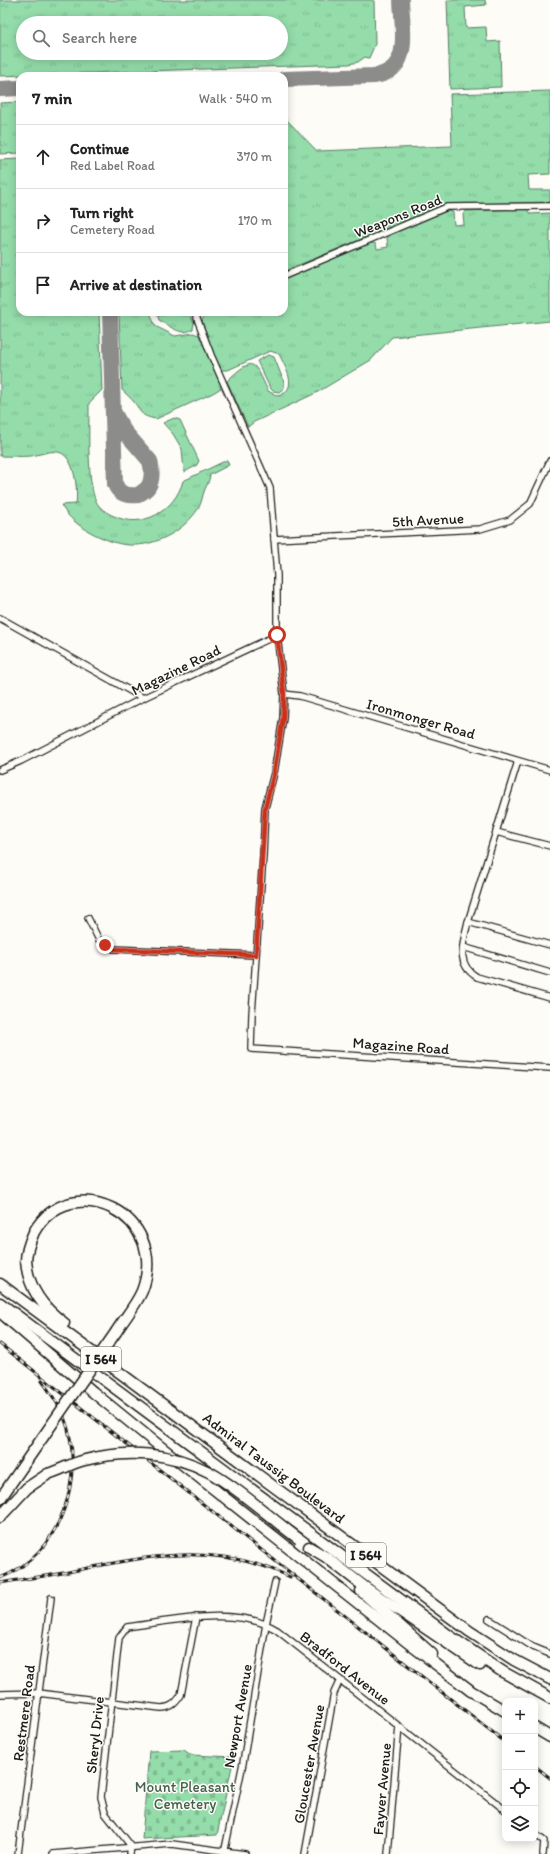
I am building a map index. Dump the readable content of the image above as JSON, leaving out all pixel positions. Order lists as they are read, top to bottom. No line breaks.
{"streets":{"highway":["I 564","Admiral Taussig Boulevard"],"street":["Weapons Road","5th Avenue","Magazine Road","Ironmonger Road","Bradford Avenue","Restmere Road","Newport Avenue","Sheryl Drive","Gloucester Avenue","Fayver Avenue"]},"crossings":[["Bradford Avenue","Newport Avenue"],["Bradford Avenue","Sheryl Drive"],["Bradford Avenue","Gloucester Avenue"],["Bradford Avenue","Fayver Avenue"]],"parks":["Mount Pleasant Cemetery"],"page":{"search":"Search here","heading":["7 min","Walk · 540 m"],"list":[["Continue","Red Label Road","370 m"],["Turn right","Cemetery Road","170 m"],"Arrive at destination"],"map_buttons":["+","−"]}}
